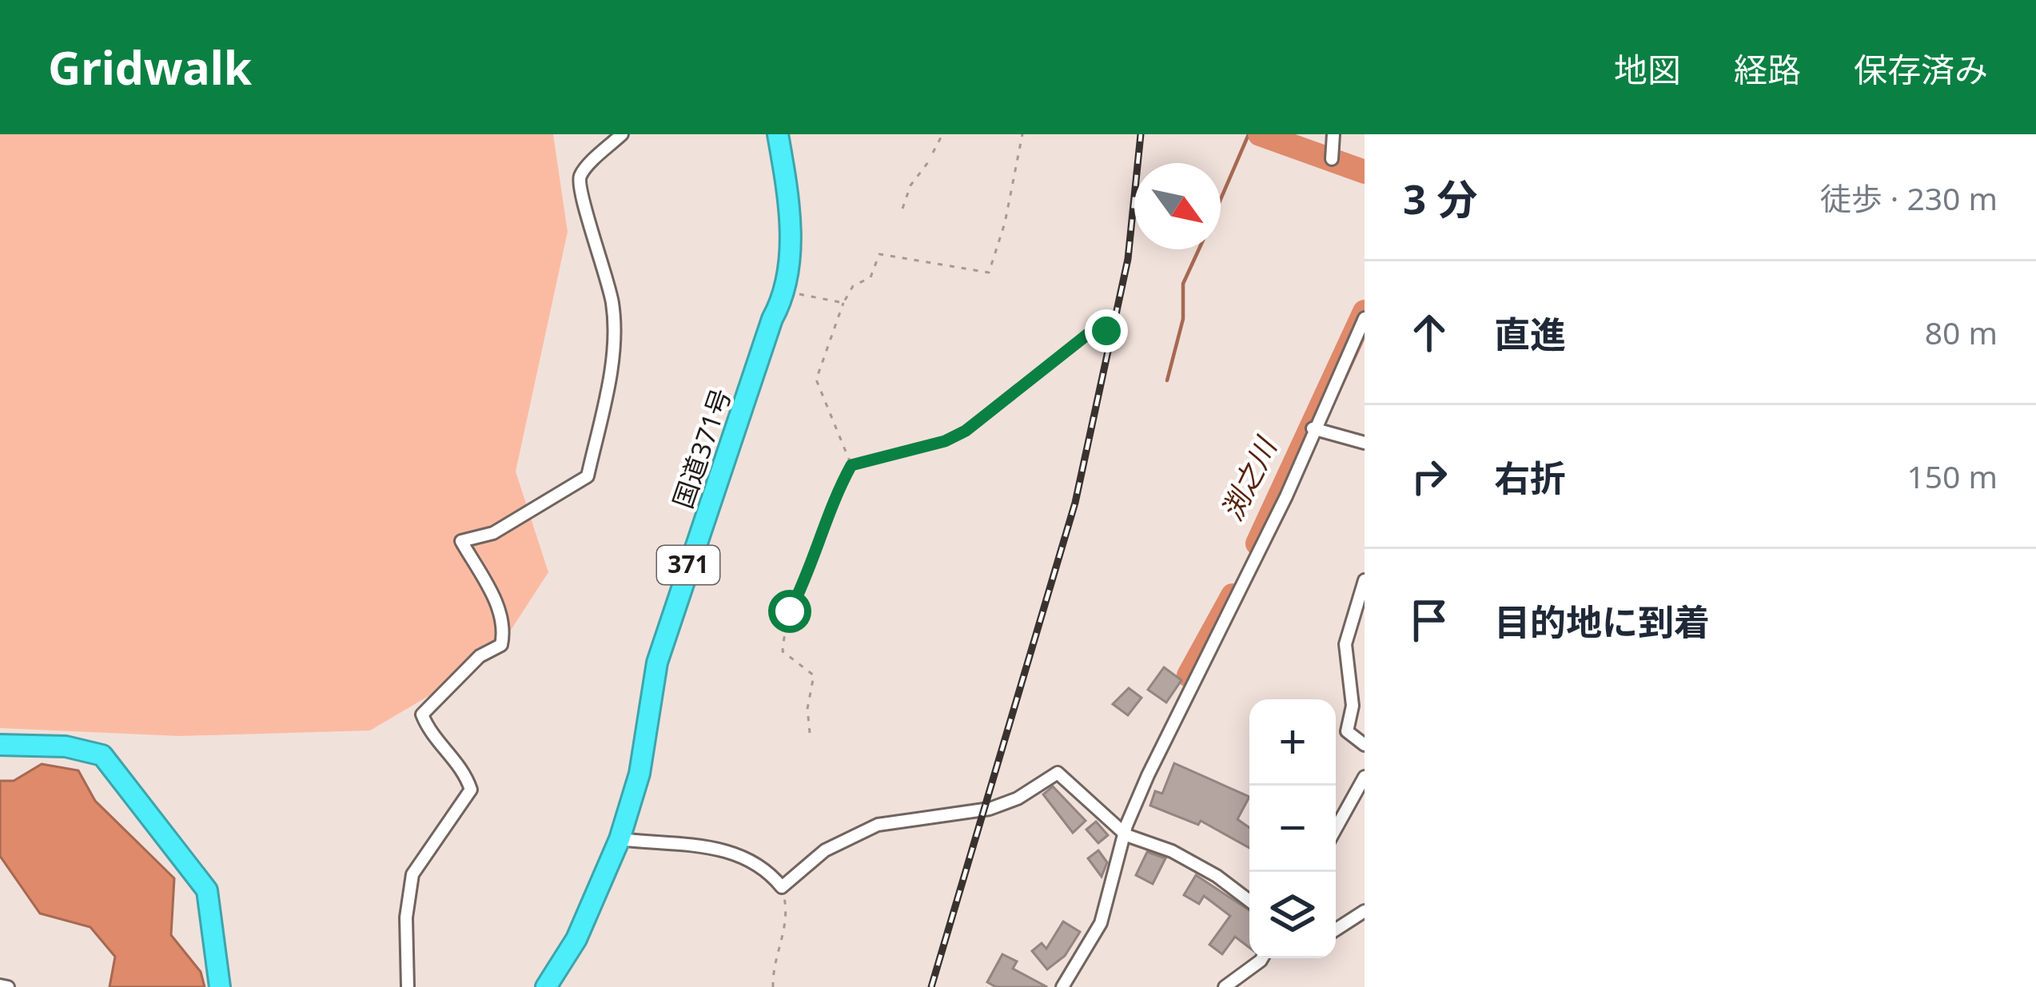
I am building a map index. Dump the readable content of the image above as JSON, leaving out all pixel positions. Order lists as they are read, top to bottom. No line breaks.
{"streets":{"highway":["国道371号","371"]},"water":["渕之川"],"north":"bottom right","page":{"header":"Gridwalk","nav":["地図","経路","保存済み"],"heading":["3 分","徒歩 · 230 m"],"list":[["直進","80 m"],["右折","150 m"],"目的地に到着"],"map_buttons":["+","−"]}}
